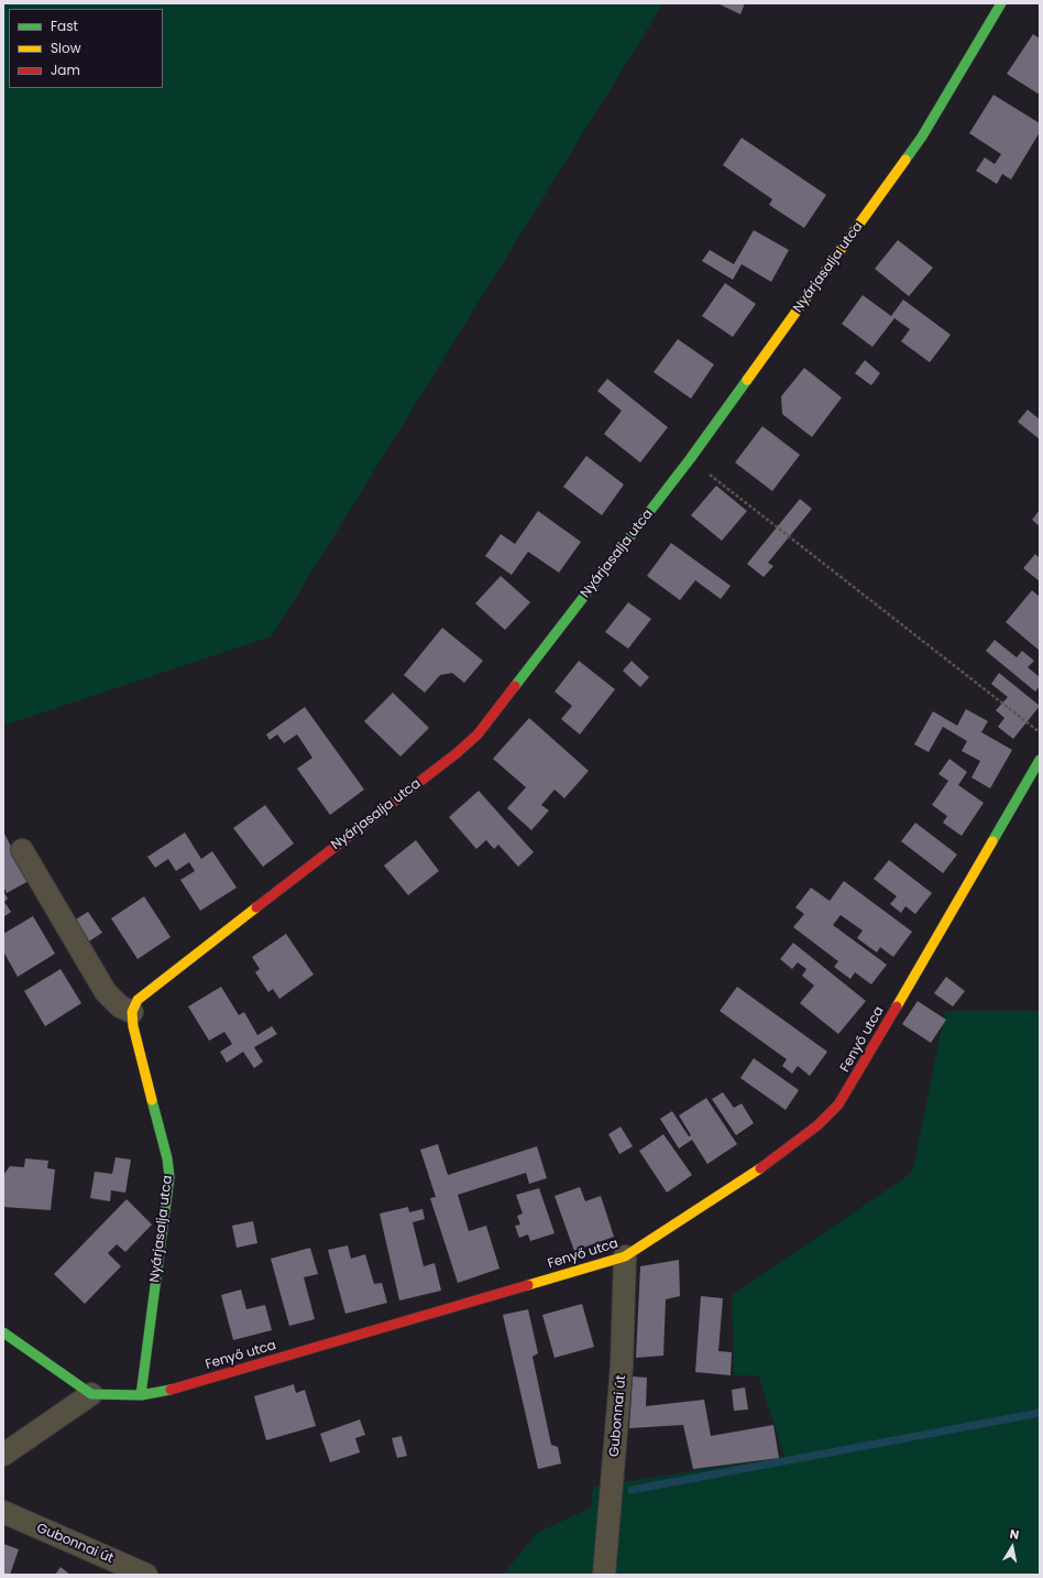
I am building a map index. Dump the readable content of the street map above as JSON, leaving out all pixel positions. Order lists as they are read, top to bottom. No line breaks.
{"streets":{"street":["Nyárjasalja utca","Fenyő utca","Gubonnai út"]},"crossings":[["Nyárjasalja utca","Fenyő utca"],["Fenyő utca","Gubonnai út"]],"legend":["Fast","Slow","Jam"],"north":"top"}
